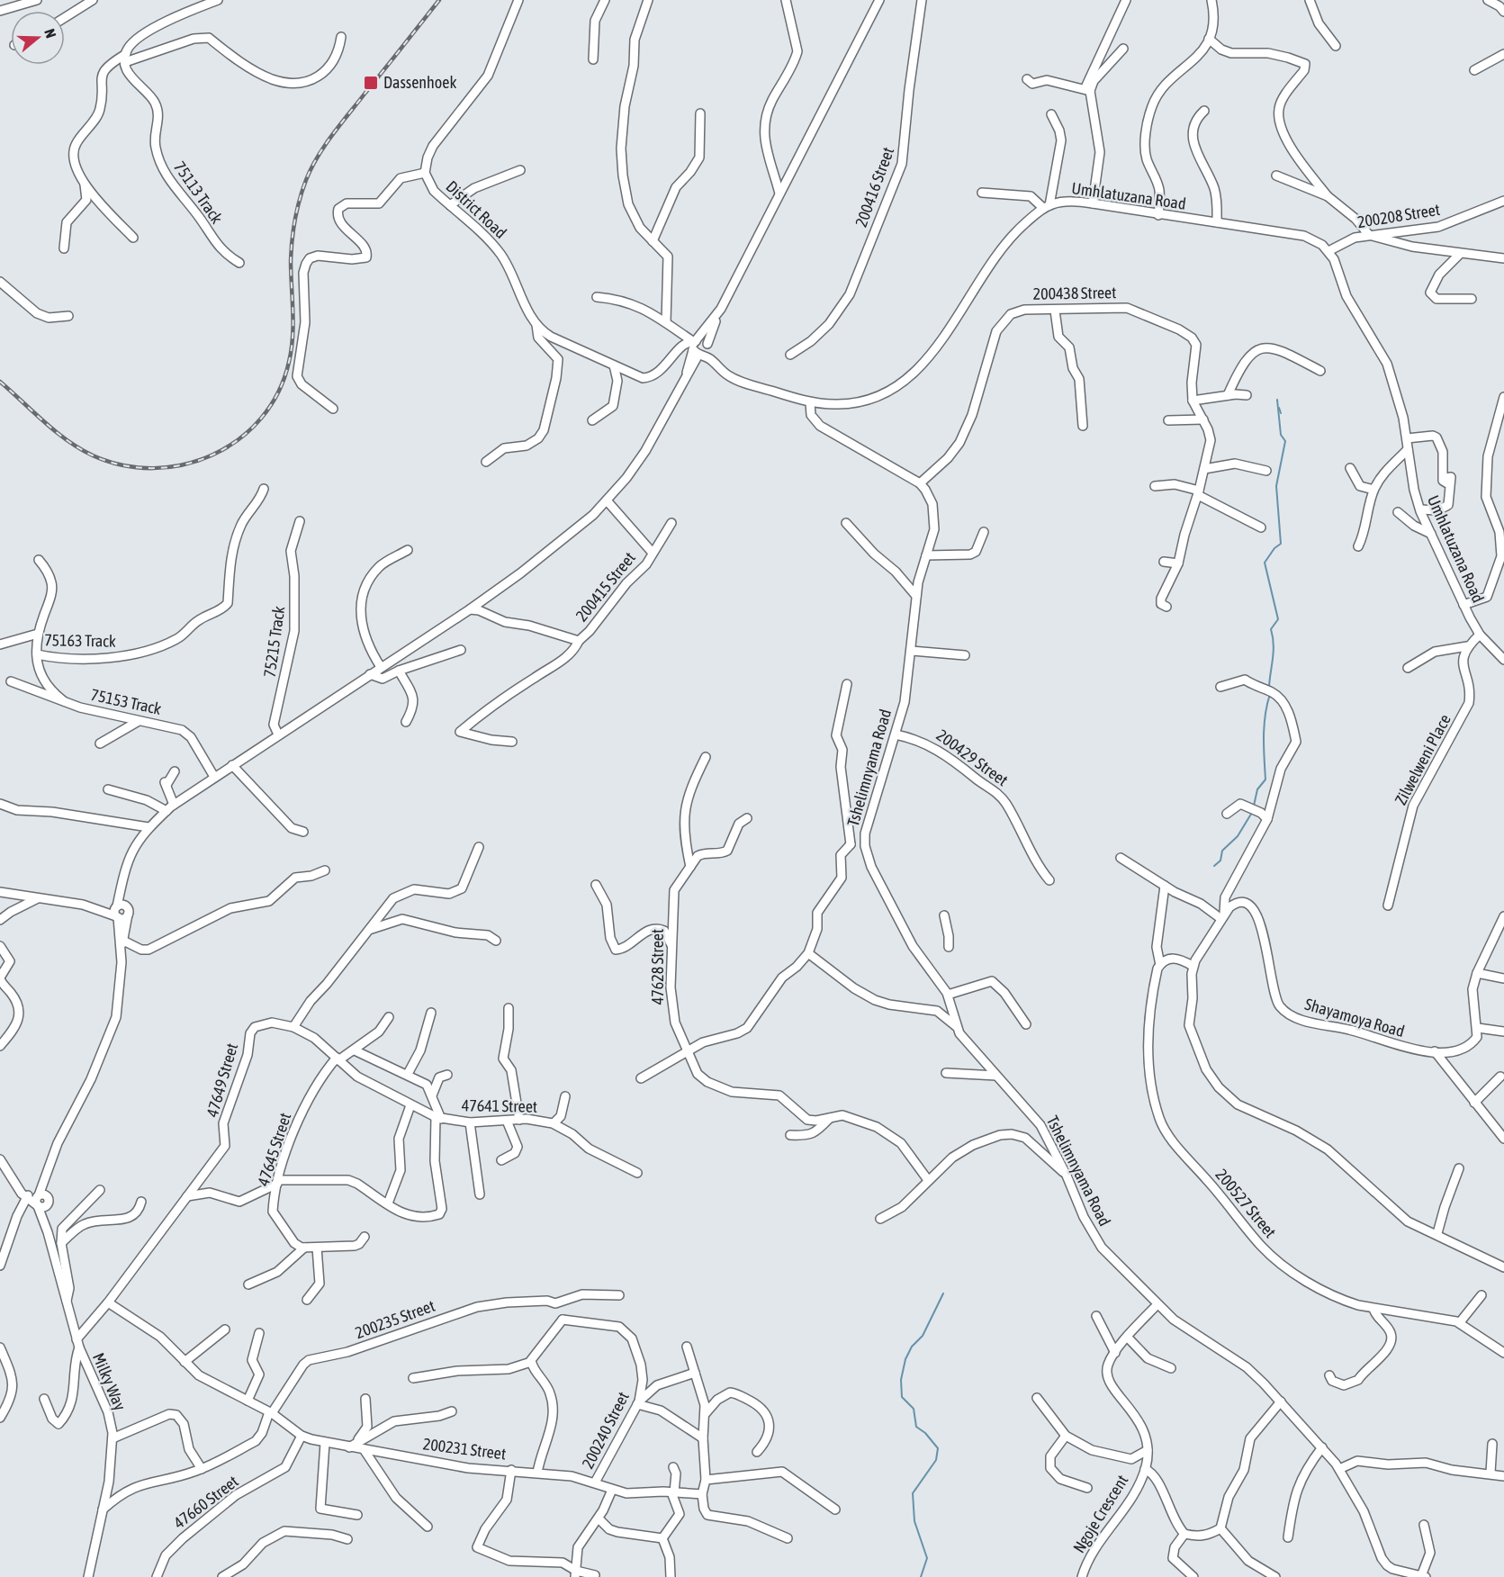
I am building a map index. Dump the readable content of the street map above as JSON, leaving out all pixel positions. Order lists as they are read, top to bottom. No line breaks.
{"streets":{"street":["200416 Street","75113 Track","Umhlatuzana Road","District Road","200208 Street","200438 Street","200415 Street","75163 Track","75215 Track","75153 Track","200429 Street","Zilwelweni Place","Tshelimnyama Road","47628 Street","Shayamoya Road","47649 Street","47641 Street","47645 Street","200527 Street","200235 Street","Milky Way","200240 Street","200231 Street","47660 Street","Ngoje Crescent"]},"crossings":[["Umhlatuzana Road","200208 Street"],["District Road","Milky Way"],["200438 Street","Tshelimnyama Road"],["200415 Street","Milky Way"],["75163 Track","75153 Track"],["75215 Track","Milky Way"],["75153 Track","Milky Way"],["200429 Street","Tshelimnyama Road"],["Tshelimnyama Road","Ngoje Crescent"],["47649 Street","47641 Street"],["47649 Street","47645 Street"],["47649 Street","Milky Way"],["47649 Street","200231 Street"],["200235 Street","Milky Way"],["200235 Street","200231 Street"],["200240 Street","200231 Street"],["200231 Street","47660 Street"]],"places":{"transit":["Dassenhoek"]},"north":"right"}
